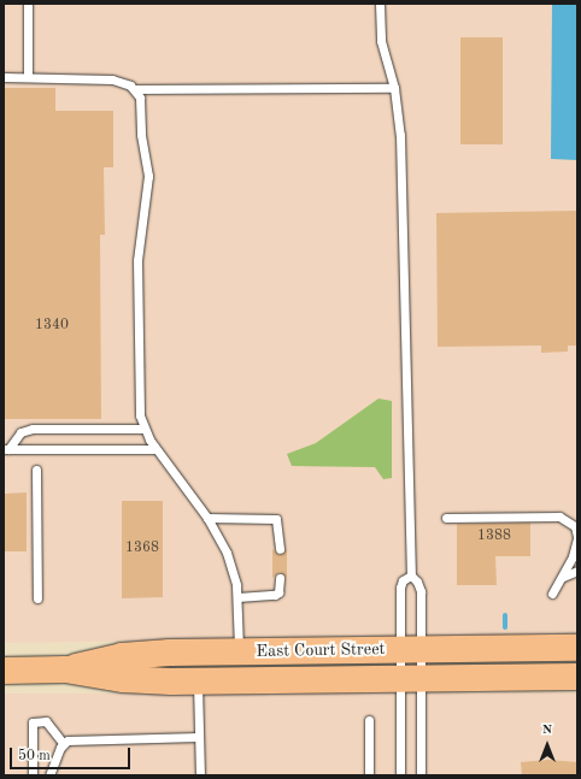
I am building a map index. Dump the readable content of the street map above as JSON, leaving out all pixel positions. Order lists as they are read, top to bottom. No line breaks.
{"streets":{"main road":["East Court Street"]},"house_numbers":["1340","1388","1368"],"scale_bar":"50 m","north":"top"}
